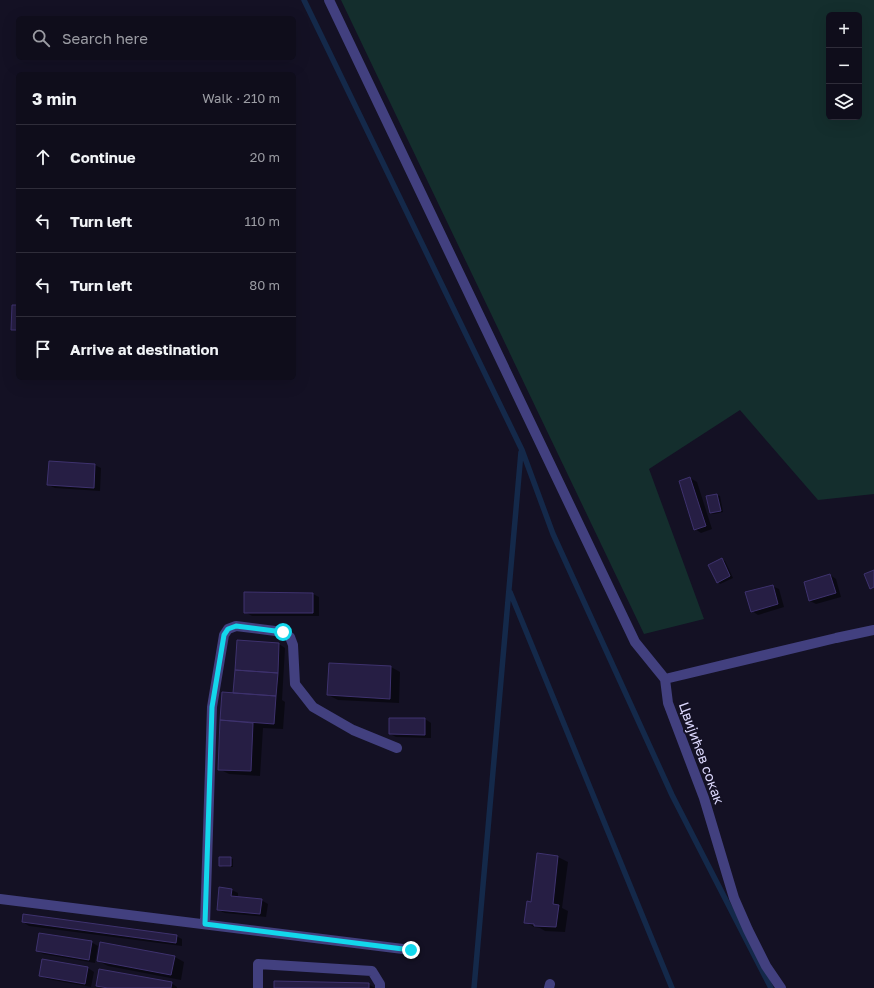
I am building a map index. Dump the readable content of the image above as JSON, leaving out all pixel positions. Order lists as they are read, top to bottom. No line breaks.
{"streets":{"street":["Цвијићев сокак"]},"page":{"map_buttons":["+","−"],"search":"Search here","heading":["3 min","Walk · 210 m"],"list":[["Continue","20 m"],["Turn left","110 m"],["Turn left","80 m"],"Arrive at destination"]}}
